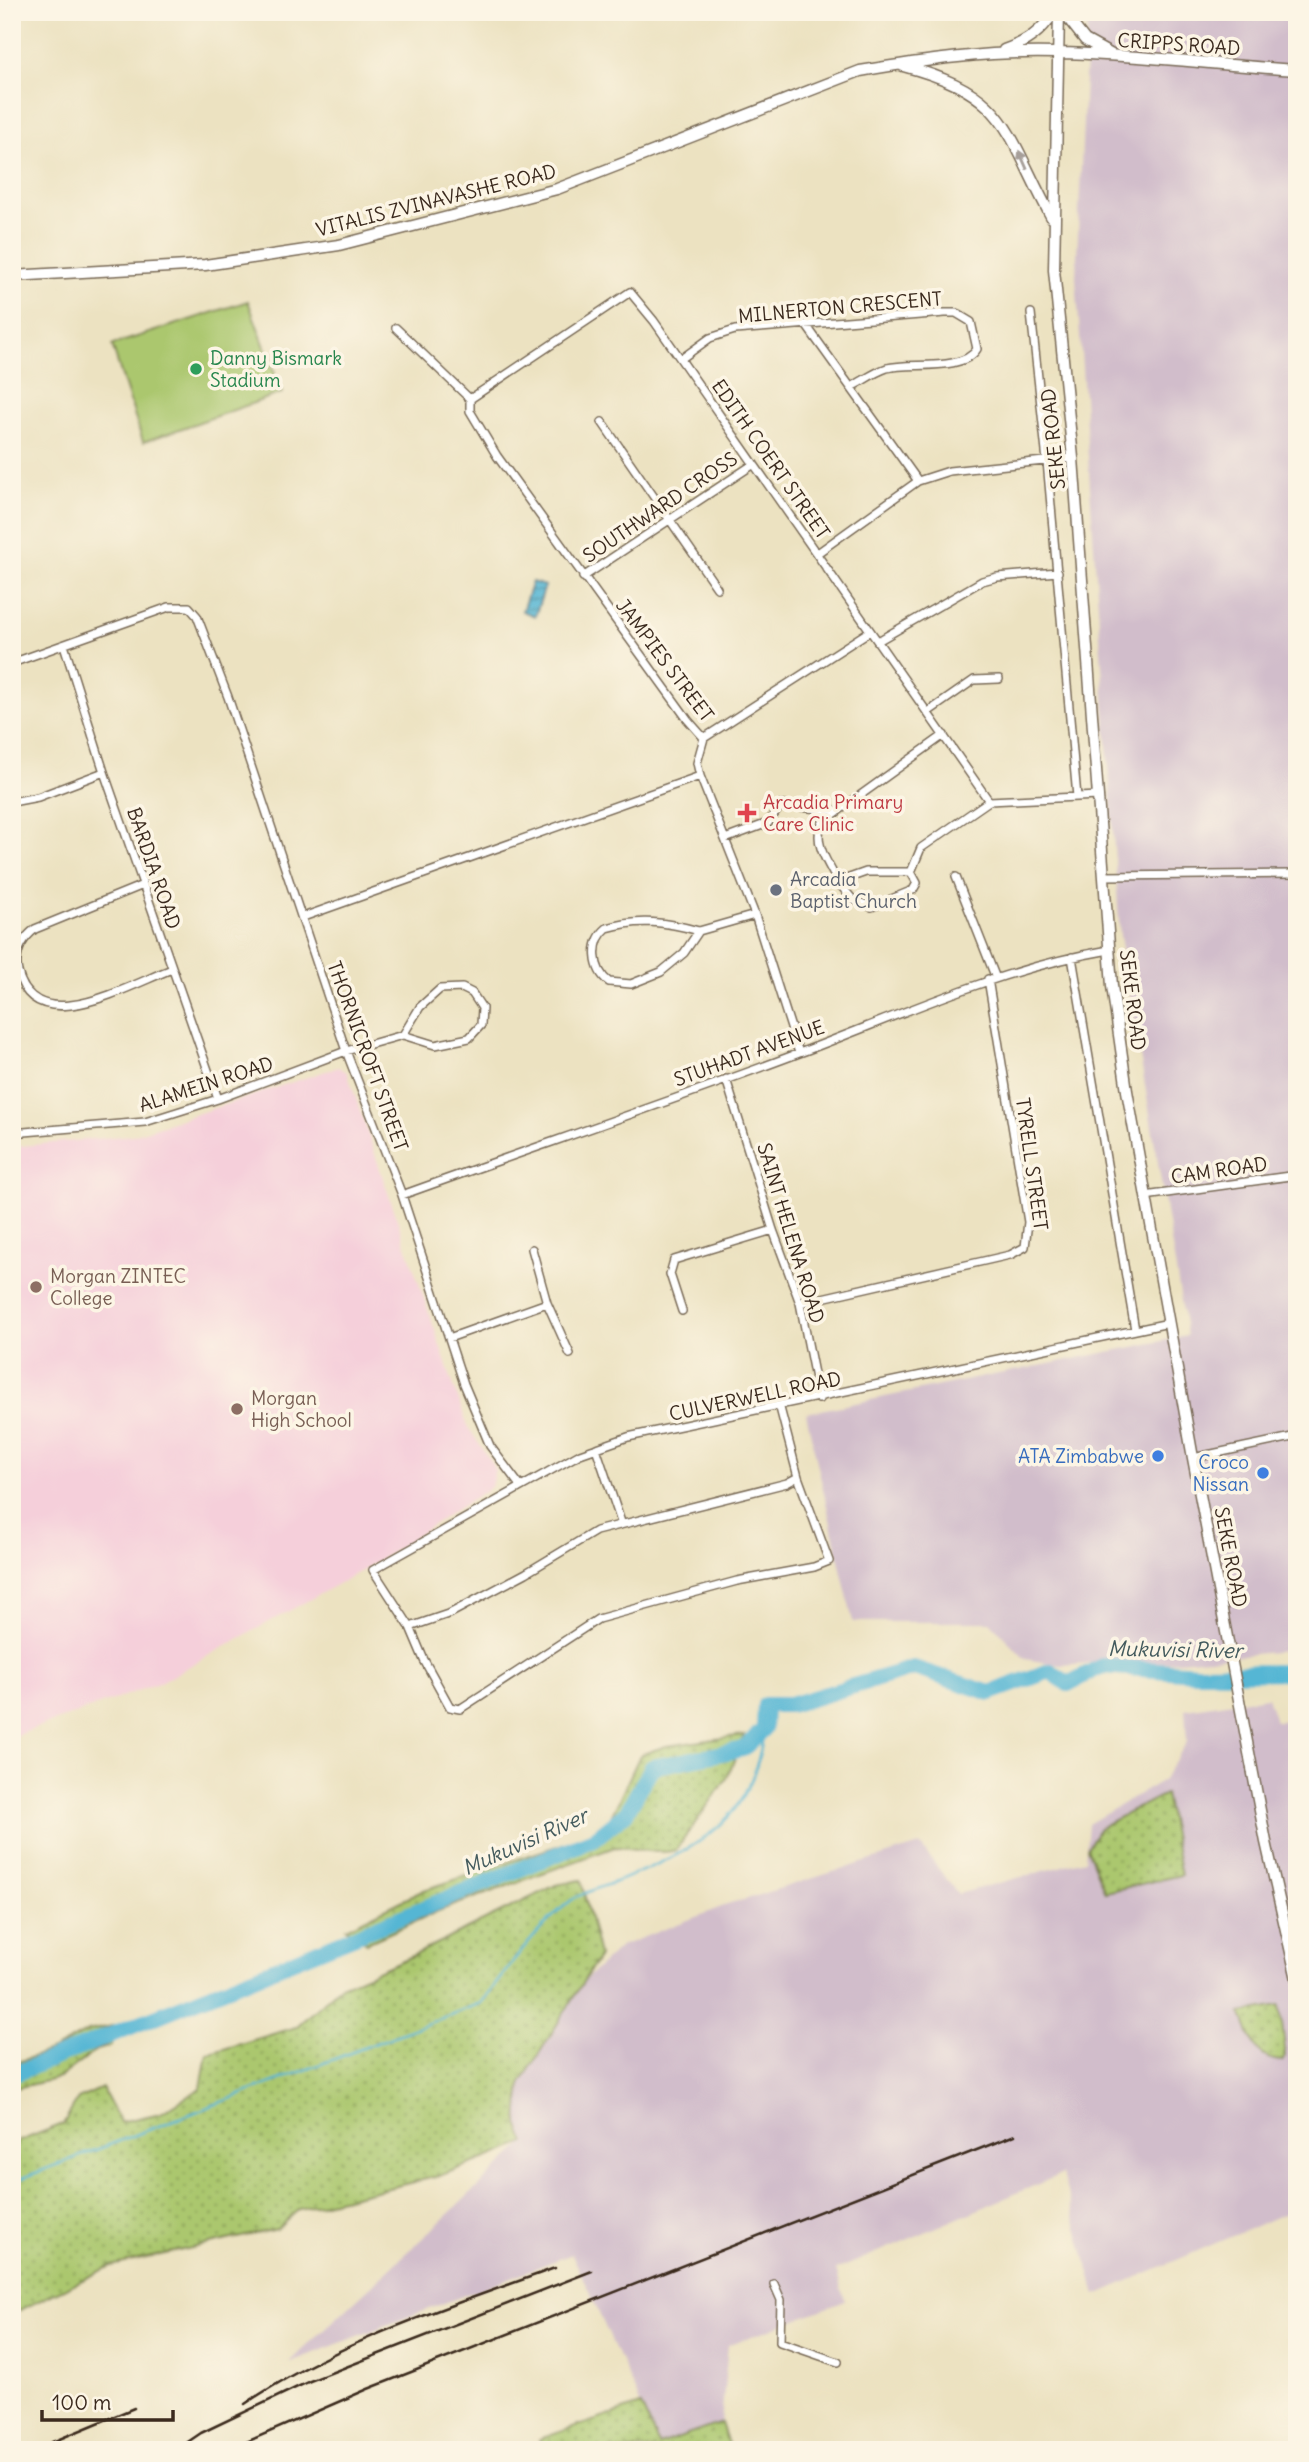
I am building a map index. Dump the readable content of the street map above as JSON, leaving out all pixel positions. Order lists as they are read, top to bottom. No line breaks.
{"streets":{"main road":["CRIPPS ROAD","VITALIS ZVINAVASHE ROAD","SEKE ROAD"],"street":["MILNERTON CRESCENT","EDITH COERT STREET","SOUTHWARD CROSS","JAMPIES STREET","BARDIA ROAD","STUHADT AVENUE","THORNICROFT STREET","ALAMEIN ROAD","TYRELL STREET","CAM ROAD","SAINT HELENA ROAD","CULVERWELL ROAD"]},"crossings":[["CRIPPS ROAD","VITALIS ZVINAVASHE ROAD"],["CRIPPS ROAD","SEKE ROAD"],["VITALIS ZVINAVASHE ROAD","SEKE ROAD"],["MILNERTON CRESCENT","EDITH COERT STREET"],["SEKE ROAD","STUHADT AVENUE"],["SEKE ROAD","CAM ROAD"],["SEKE ROAD","CULVERWELL ROAD"],["EDITH COERT STREET","SOUTHWARD CROSS"],["EDITH COERT STREET","JAMPIES STREET"],["SOUTHWARD CROSS","JAMPIES STREET"],["JAMPIES STREET","STUHADT AVENUE"],["BARDIA ROAD","THORNICROFT STREET"],["BARDIA ROAD","ALAMEIN ROAD"],["STUHADT AVENUE","THORNICROFT STREET"],["STUHADT AVENUE","TYRELL STREET"],["STUHADT AVENUE","SAINT HELENA ROAD"],["THORNICROFT STREET","ALAMEIN ROAD"],["THORNICROFT STREET","CULVERWELL ROAD"],["TYRELL STREET","SAINT HELENA ROAD"],["SAINT HELENA ROAD","CULVERWELL ROAD"]],"water":["Mukuvisi River"],"places":{"other":["Danny Bismark Stadium","Arcadia Baptist Church","Morgan ZINTEC College","Morgan High School","ATA Zimbabwe","Croco Nissan"],"health":["Arcadia Primary Care Clinic"]},"scale_bar":"100 m"}
